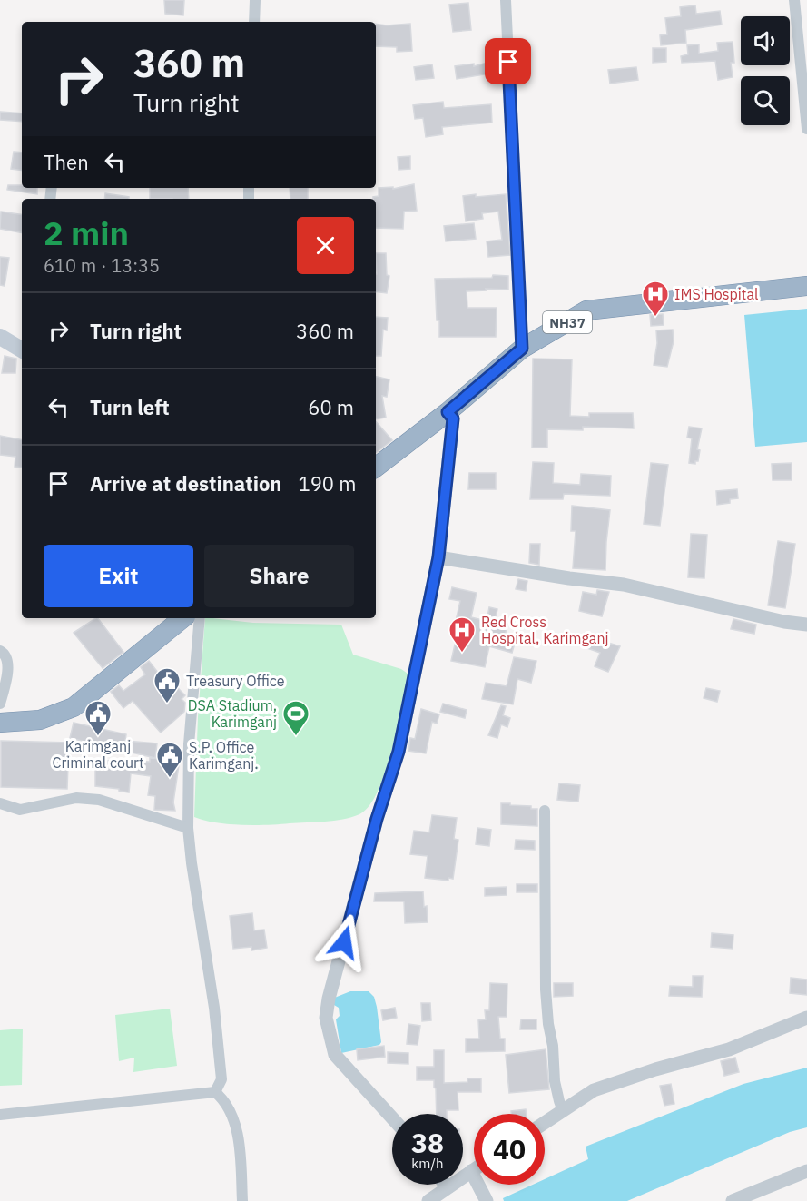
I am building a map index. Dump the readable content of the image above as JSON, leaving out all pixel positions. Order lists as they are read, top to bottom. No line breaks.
{"streets":{"highway":["NH37"]},"places":{"hospital":["IMS Hospital","Red Cross Hospital, Karimganj"],"public building":["Treasury Office","Karimganj Criminal court","S.P. Office Karimganj."],"sports":["DSA Stadium, Karimganj"]},"page":{"turn":["360 m","Turn right"],"then":"Then","heading":["2 min","610 m · 13:35"],"list":[{"name":"Turn right","value":"360 m"},{"name":"Turn left","value":"60 m"},{"name":"Arrive at destination","value":"190 m"}],"buttons":["Exit","Share"],"speed":"38 km/h","limit":"40"}}
